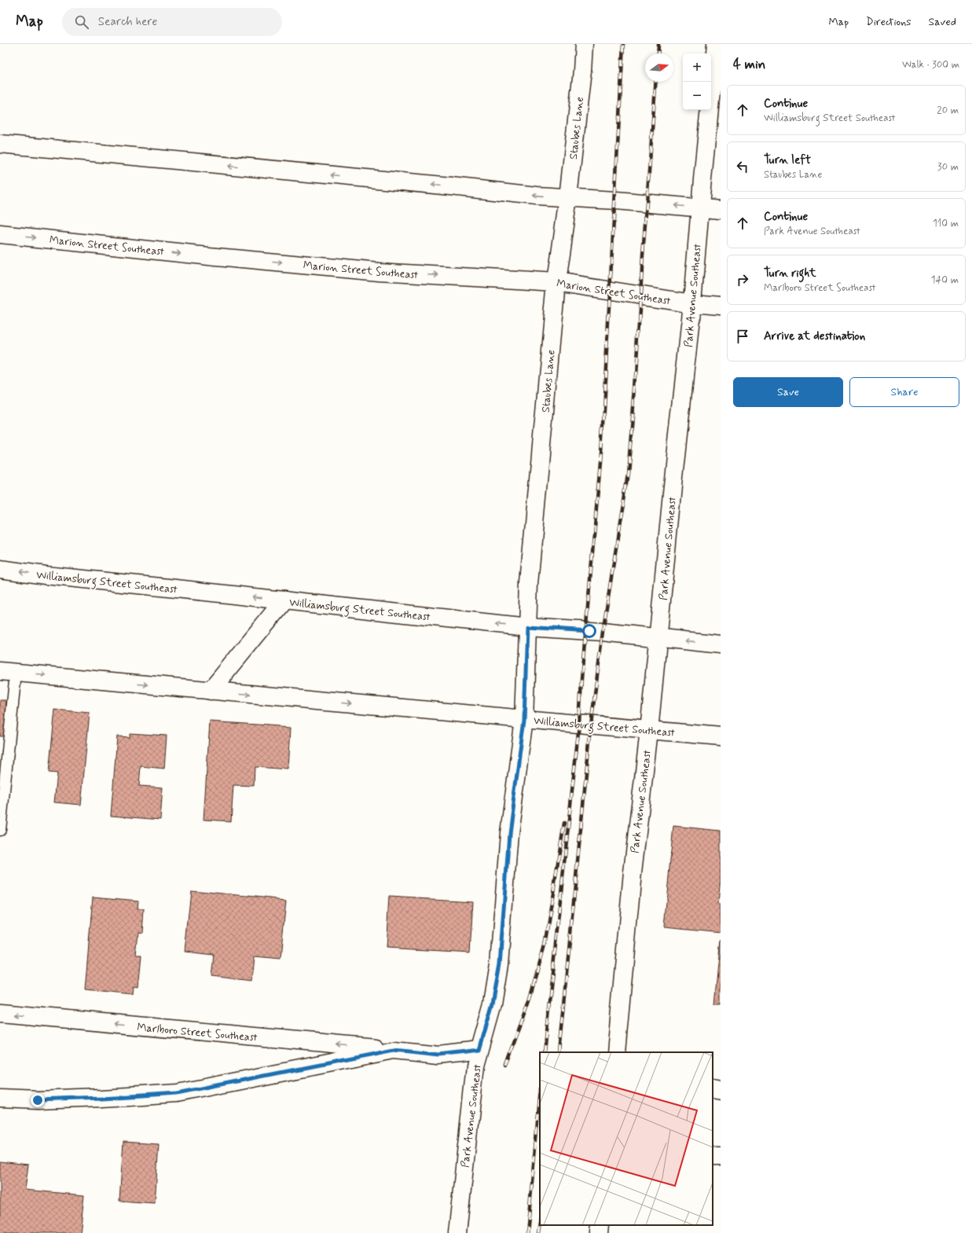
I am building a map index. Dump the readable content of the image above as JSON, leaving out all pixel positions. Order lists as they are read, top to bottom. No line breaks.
{"streets":{"street":["Staubes Lane","Marion Street Southeast","Park Avenue Southeast","Williamsburg Street Southeast","Marlboro Street Southeast"]},"crossings":[["Staubes Lane","Marion Street Southeast"],["Staubes Lane","Park Avenue Southeast"],["Staubes Lane","Williamsburg Street Southeast"],["Marion Street Southeast","Park Avenue Southeast"],["Park Avenue Southeast","Williamsburg Street Southeast"],["Park Avenue Southeast","Marlboro Street Southeast"]],"north":"right","page":{"header":"Map","search":"Search here","nav":["Map","Directions","Saved"],"heading":["4 min","Walk · 300 m"],"map_buttons":["+","−"],"list":[["Continue","Williamsburg Street Southeast","20 m"],["Turn left","Staubes Lane","30 m"],["Continue","Park Avenue Southeast","110 m"],["Turn right","Marlboro Street Southeast","140 m"],"Arrive at destination"],"buttons":["Save","Share"]}}
